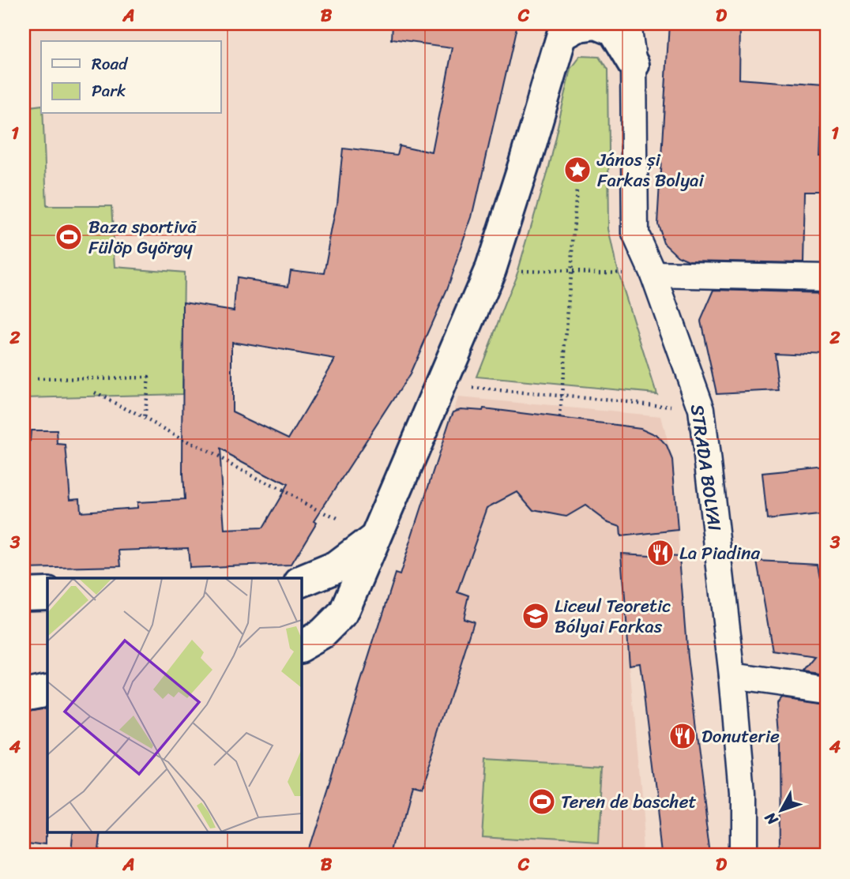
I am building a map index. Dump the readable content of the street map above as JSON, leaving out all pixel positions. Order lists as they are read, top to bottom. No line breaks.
{"streets":{"street":["STRADA BOLYAI"]},"places":{"place":["János și Farkas Bolyai"],"sports":["Baza sportivă Fülöp György","Teren de baschet"],"restaurant":["La Piadina","Donuterie"],"school or university":["Liceul Teoretic Bólyai Farkas"]},"legend":["Road","Park"],"north":"bottom left","grid":{"columns":["A","B","C","D"],"rows":["1","2","3","4"]}}
